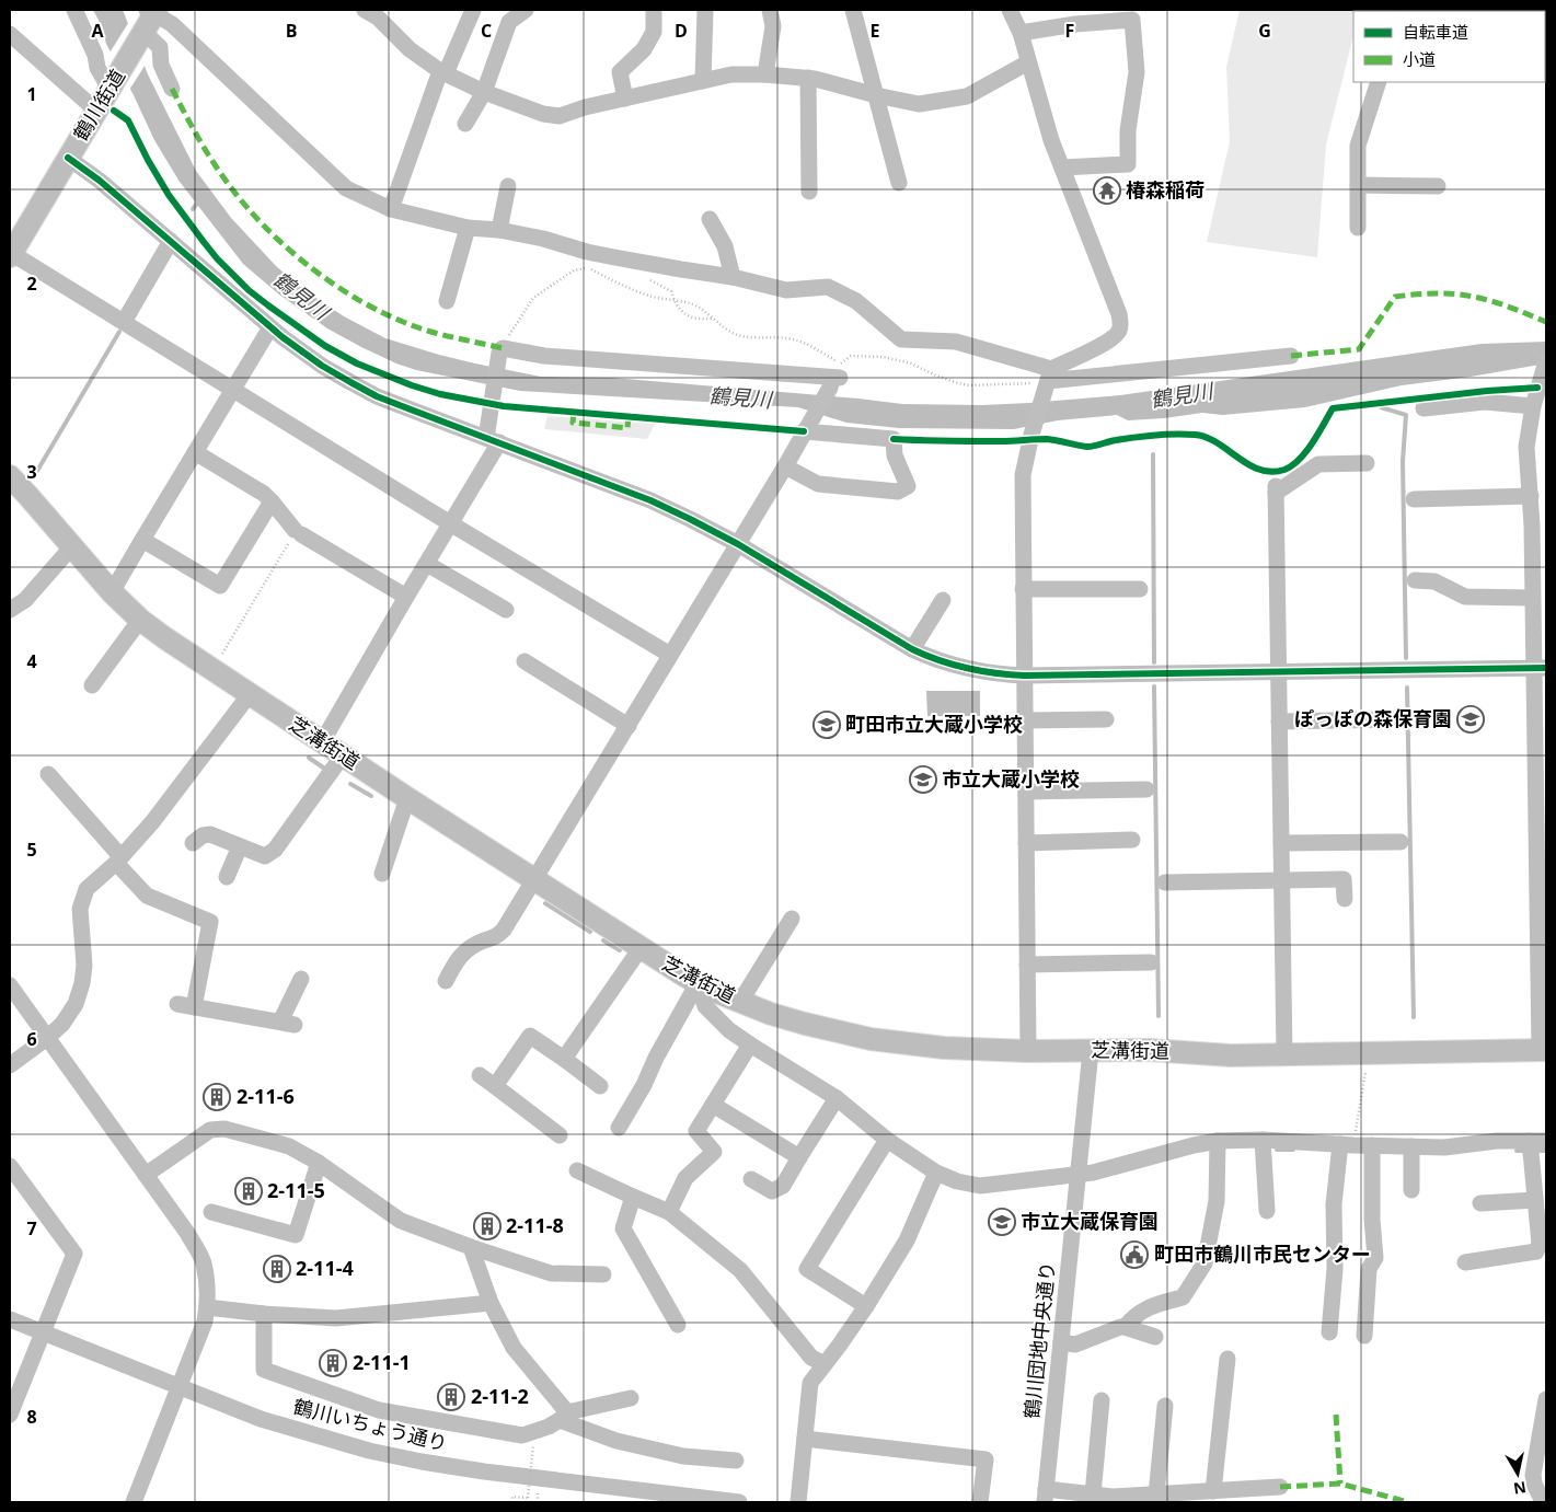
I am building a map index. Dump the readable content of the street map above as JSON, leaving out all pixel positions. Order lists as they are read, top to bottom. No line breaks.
{"streets":{"main road":["鶴川街道","芝溝街道"],"street":["鶴川団地中央通り","鶴川いちょう通り"]},"crossings":[["芝溝街道","鶴川団地中央通り"]],"water":["鶴見川"],"places":{"temple":["椿森稲荷"],"school or university":["ぽっぽの森保育園","町田市立大蔵小学校","市立大蔵小学校","市立大蔵保育園"],"building":["2-11-6","2-11-5","2-11-8","2-11-4","2-11-1","2-11-2"],"public building":["町田市鶴川市民センター"]},"legend":["自転車道","小道"],"north":"bottom","grid":{"columns":["A","B","C","D","E","F","G"],"rows":["1","2","3","4","5","6","7","8"]}}
